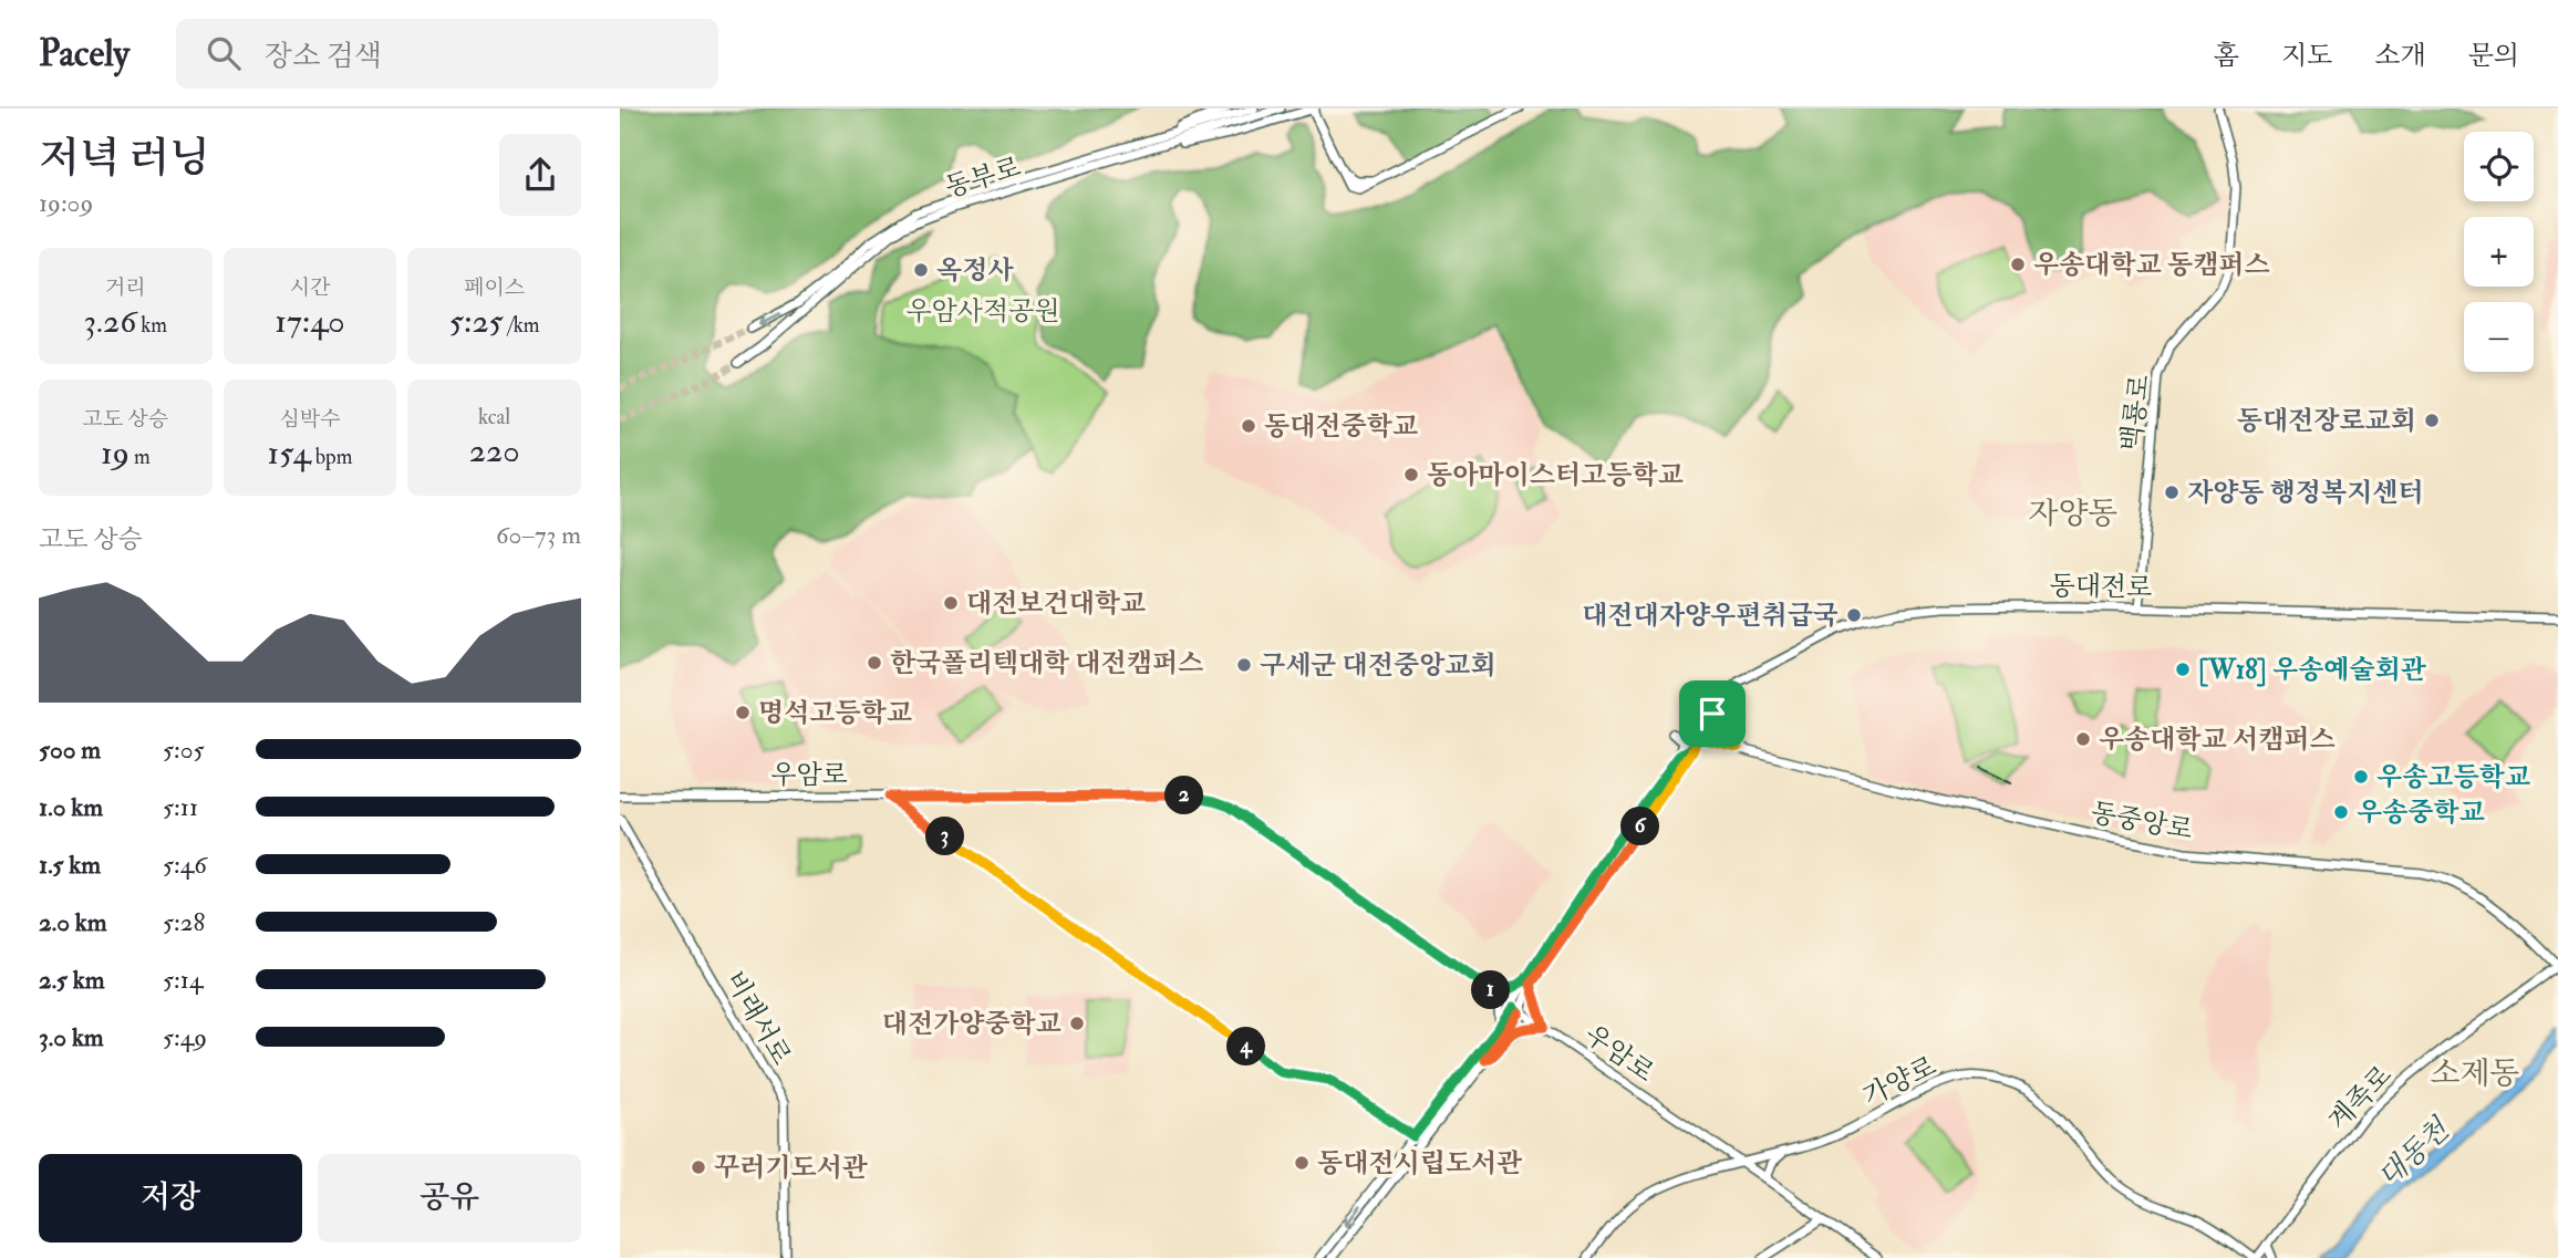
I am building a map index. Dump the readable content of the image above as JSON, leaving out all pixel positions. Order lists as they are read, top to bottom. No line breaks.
{"streets":{"main road":["동부로","백룡로","동대전로","우암로","동중앙로","비래서로","가양로","계족로"]},"crossings":[["백룡로","동대전로"],["동대전로","우암로"],["동대전로","동중앙로"],["우암로","가양로"],["동중앙로","계족로"],["가양로","계족로"]],"districts":["자양동","소제동"],"water":["대동천"],"parks":["우암사적공원"],"places":["우송대학교 동캠퍼스","옥정사","동대전장로교회","동대전중학교","동아마이스터고등학교","자양동 행정복지센터","대전보건대학교","대전대자양우편취급국","한국폴리텍대학 대전캠퍼스","구세군 대전중앙교회","[W18] 우송예술회관","명석고등학교","우송대학교 서캠퍼스","우송고등학교","우송중학교","대전가양중학교","동대전시립도서관","꾸러기도서관"],"page":{"header":"Pacely","search":"장소 검색","nav":["홈","지도","소개","문의"],"heading":["저녁 러닝","19:09"],"map_buttons":["+","−"],"stats":[["거리","3.26 km"],["시간","17:40"],["페이스","5:25 /km"],["고도 상승","19 m"],["심박수","154 bpm"],["kcal","220"]],"chart":["고도 상승","60–73 m"],"list":[{"name":"500 m","note":"5:05"},{"name":"1.0 km","note":"5:11"},{"name":"1.5 km","note":"5:46"},{"name":"2.0 km","note":"5:28"},{"name":"2.5 km","note":"5:14"},{"name":"3.0 km","note":"5:49"}],"pins":["2","6","3","1","4"],"buttons":["저장","공유"]}}
